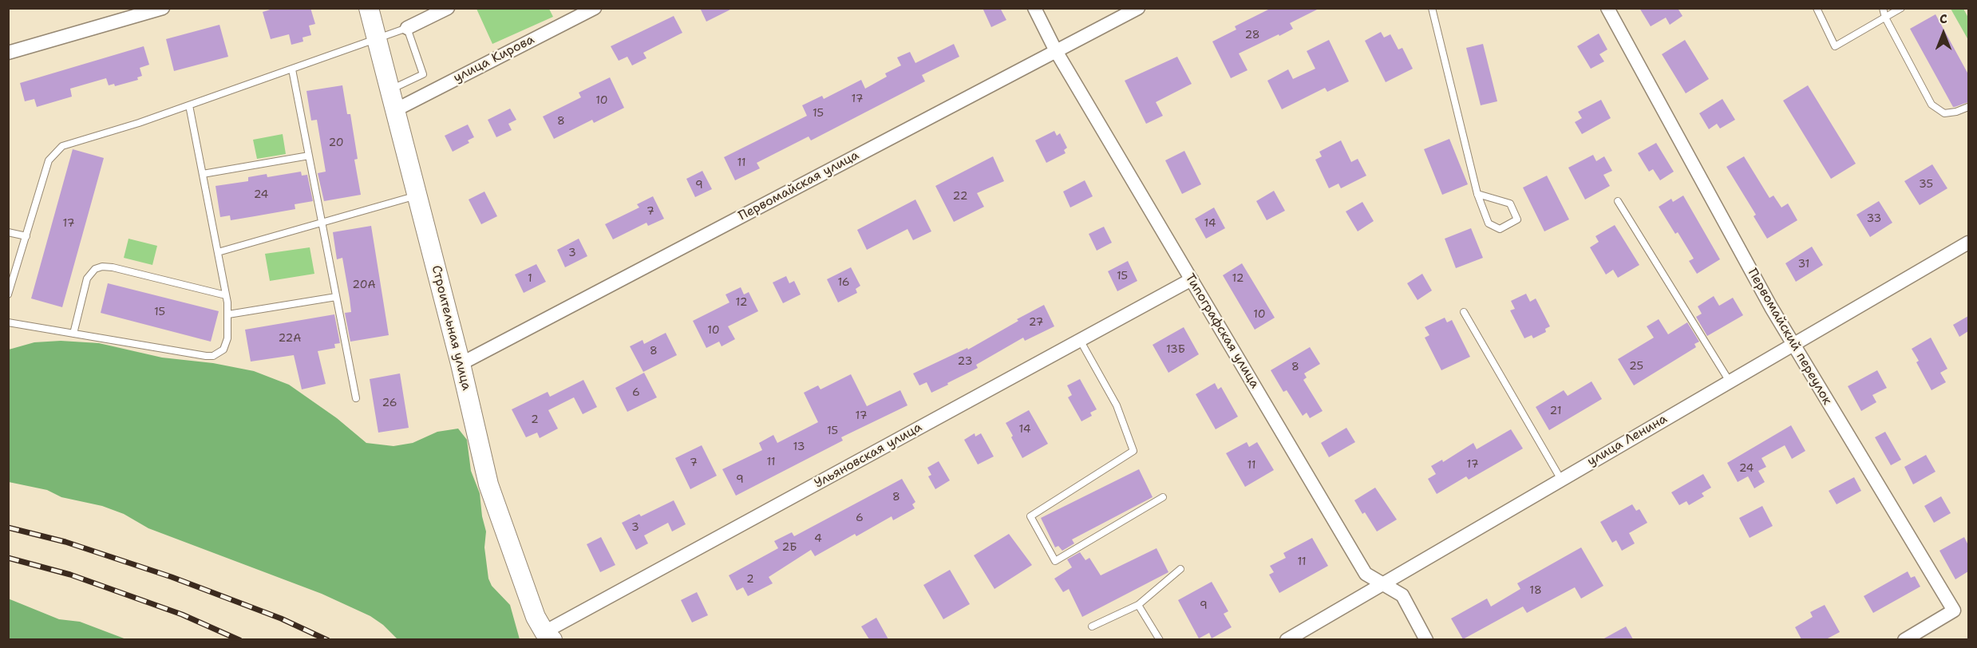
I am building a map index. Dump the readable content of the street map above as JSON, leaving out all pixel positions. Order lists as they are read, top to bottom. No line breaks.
{"streets":{"street":["улица Кирова","Первомайская улица","Строительная улица","Типографская улица","Первомайский переулок","улица Ленина","Ульяновская улица"]},"crossings":[["улица Кирова","Строительная улица"],["Первомайская улица","Строительная улица"],["Первомайская улица","Типографская улица"],["Строительная улица","Ульяновская улица"],["Типографская улица","улица Ленина"],["Типографская улица","Ульяновская улица"],["Первомайский переулок","улица Ленина"]],"house_numbers":["28","17","10","15","8","20","11","35","9","24","22","7","33","17","14","3","31","15","1","12","16","20А","12","15","10","27","10","22А","13Б","8","23","25","8","6","26","21","17","2","14","15","13","11","7","17","11","24","9","8","6","3","4","2Б","11","2","18","9"],"north":"top"}
